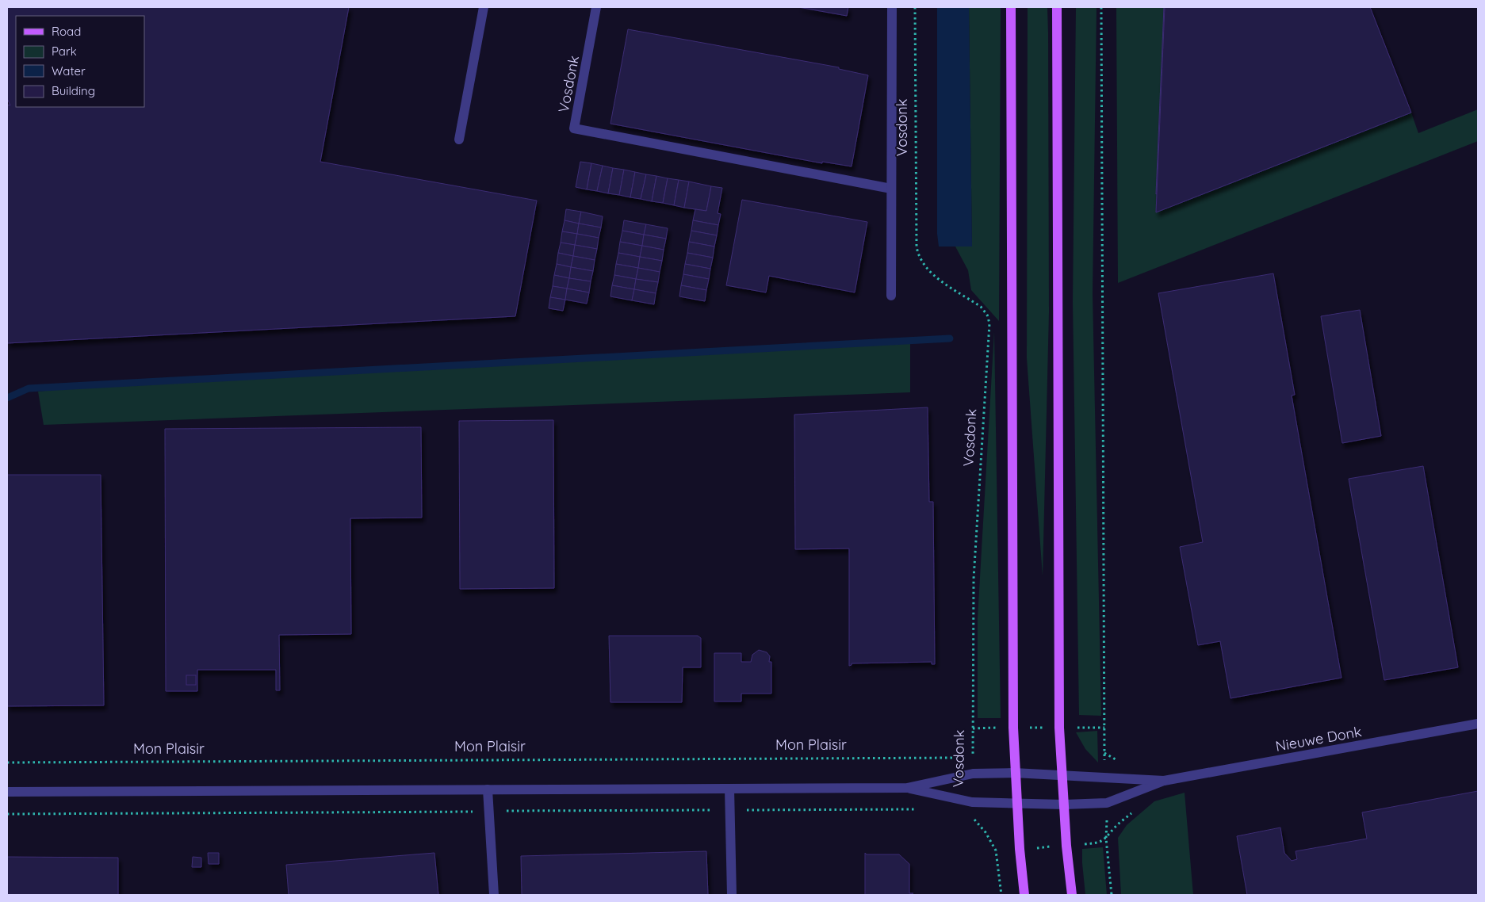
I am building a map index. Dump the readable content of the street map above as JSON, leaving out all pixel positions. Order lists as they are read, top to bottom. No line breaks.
{"streets":{"street":["Vosdonk","Nieuwe Donk"],"path":["Mon Plaisir"]},"legend":["Road","Park","Water","Building"]}
